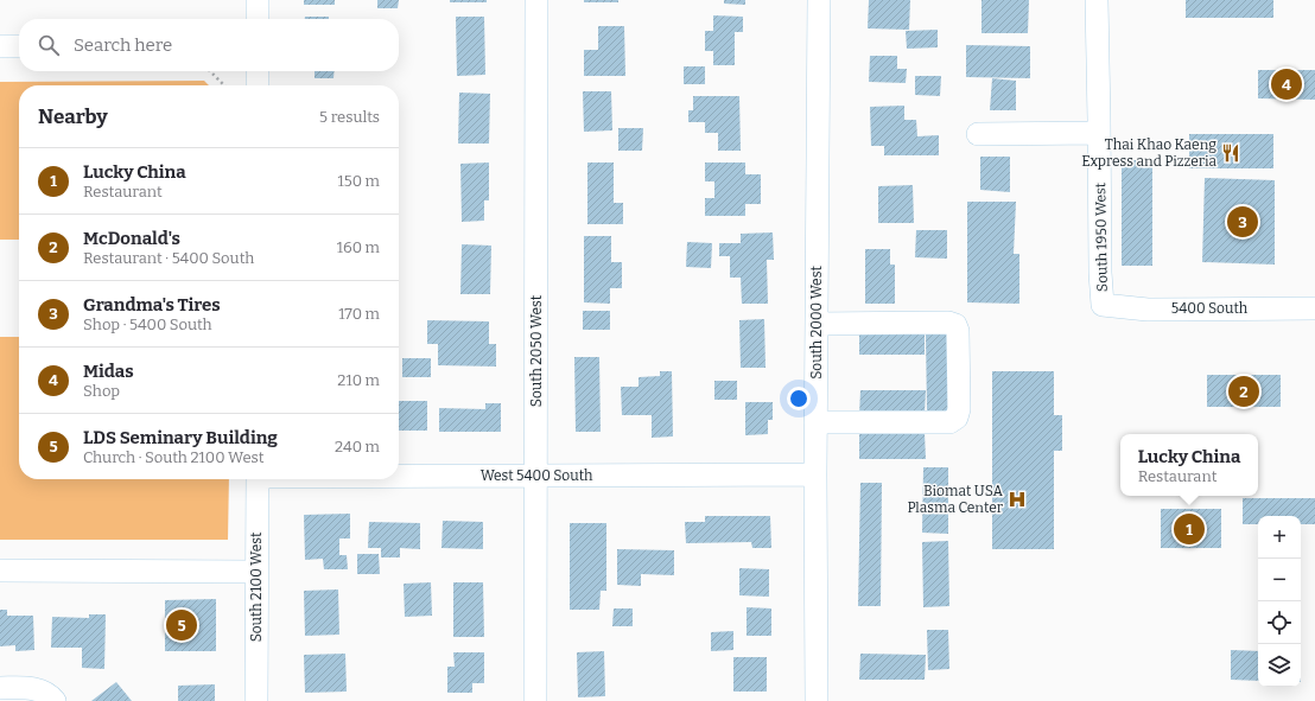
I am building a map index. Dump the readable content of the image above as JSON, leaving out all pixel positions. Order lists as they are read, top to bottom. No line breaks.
{"streets":{"street":["South 1950 West","5400 South","South 2000 West","South 2050 West","West 5400 South","South 2100 West"]},"crossings":[["South 1950 West","5400 South"],["South 2000 West","West 5400 South"],["South 2050 West","West 5400 South"]],"places":{"restaurant":["Thai Khao Kaeng Express and Pizzeria"],"hospital":["Biomat USA Plasma Center"]},"page":{"search":"Search here","pins":["4","3","2","1","5"],"heading":["Nearby","5 results"],"list":[{"mark":"1","name":"Lucky China","note":"Restaurant","value":"150 m"},{"mark":"2","name":"McDonald's","note":"Restaurant · 5400 South","value":"160 m"},{"mark":"3","name":"Grandma's Tires","note":"Shop · 5400 South","value":"170 m"},{"mark":"4","name":"Midas","note":"Shop","value":"210 m"},{"mark":"5","name":"LDS Seminary Building","note":"Church · South 2100 West","value":"240 m"}],"popup":["Lucky China","Restaurant"],"map_buttons":["+","−"]}}
